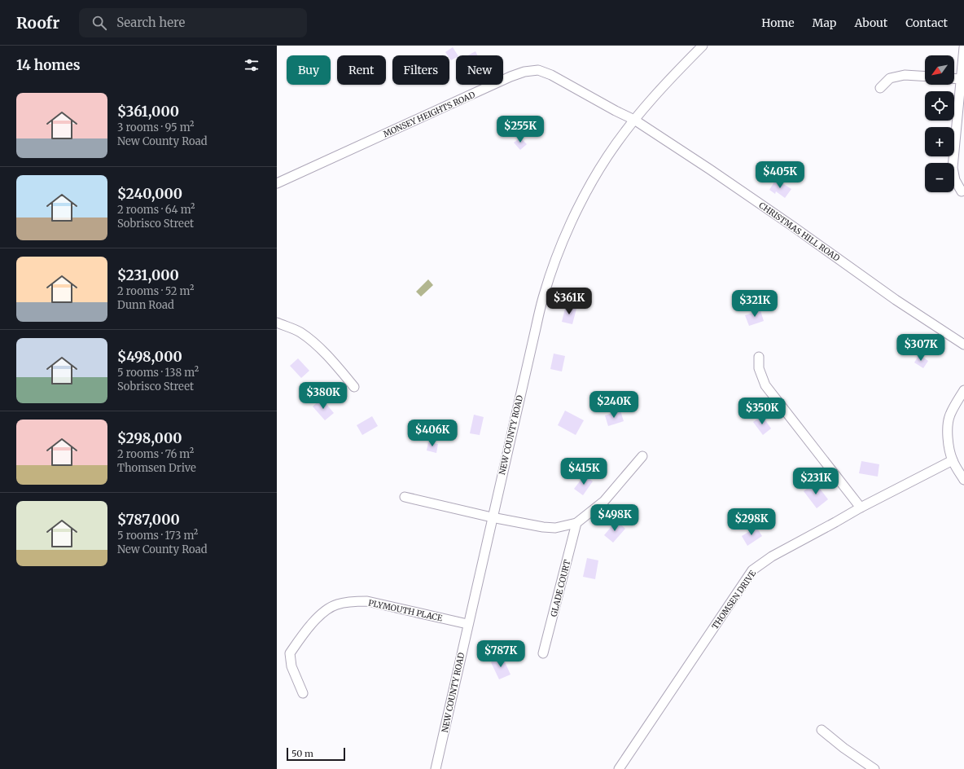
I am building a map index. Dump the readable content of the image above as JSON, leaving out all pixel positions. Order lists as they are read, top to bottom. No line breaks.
{"streets":{"street":["MONSEY HEIGHTS ROAD","CHRISTMAS HILL ROAD","NEW COUNTY ROAD","GLADE COURT","THOMSEN DRIVE","PLYMOUTH PLACE"]},"crossings":[["MONSEY HEIGHTS ROAD","CHRISTMAS HILL ROAD"],["MONSEY HEIGHTS ROAD","NEW COUNTY ROAD"],["CHRISTMAS HILL ROAD","NEW COUNTY ROAD"],["NEW COUNTY ROAD","PLYMOUTH PLACE"]],"scale_bar":"50 m","north":"bottom left","page":{"header":"Roofr","search":"Search here","nav":["Home","Map","About","Contact"],"heading":"14 homes","map_buttons":["+","−"],"chip":["Buy","Rent","Filters","New"],"list":[{"name":"$361,000","note":"3 rooms · 95 m² · New County Road"},{"name":"$240,000","note":"2 rooms · 64 m² · Sobrisco Street"},{"name":"$231,000","note":"2 rooms · 52 m² · Dunn Road"},{"name":"$498,000","note":"5 rooms · 138 m² · Sobrisco Street"},{"name":"$298,000","note":"2 rooms · 76 m² · Thomsen Drive"},{"name":"$787,000","note":"5 rooms · 173 m² · New County Road"}],"price":["$255K","$405K","$361K","$321K","$307K","$380K","$240K","$350K","$406K","$415K","$231K","$498K","$298K","$787K"],"scale":"50 m"}}
